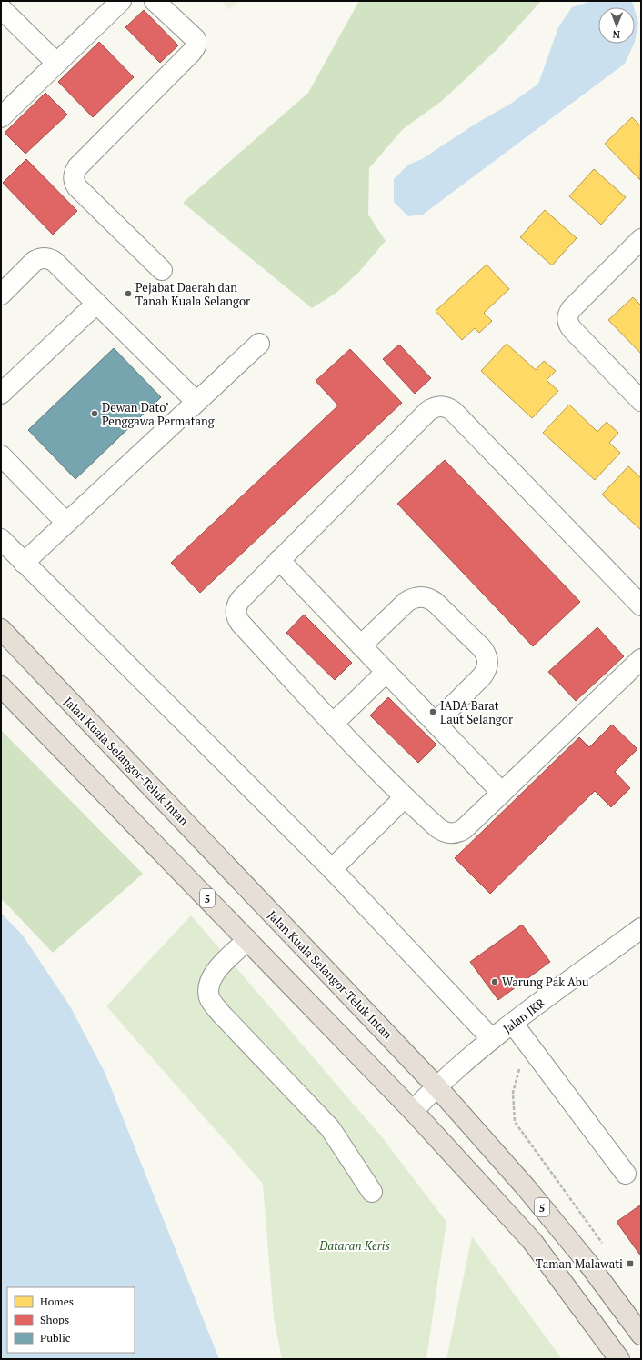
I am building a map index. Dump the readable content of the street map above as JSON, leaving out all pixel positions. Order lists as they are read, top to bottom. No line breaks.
{"streets":{"highway":["Jalan Kuala Selangor-Teluk Intan","5"],"street":["Jalan JKR"]},"crossings":[["Jalan Kuala Selangor-Teluk Intan","Jalan JKR"],["5","Jalan JKR"]],"parks":["Dataran Keris"],"places":{"other":["Pejabat Daerah dan Tanah Kuala Selangor","Dewan Dato’ Penggawa Permatang","IADA Barat Laut Selangor","Warung Pak Abu"],"transit":["Taman Malawati"]},"legend":["Homes","Shops","Public"],"north":"bottom"}
